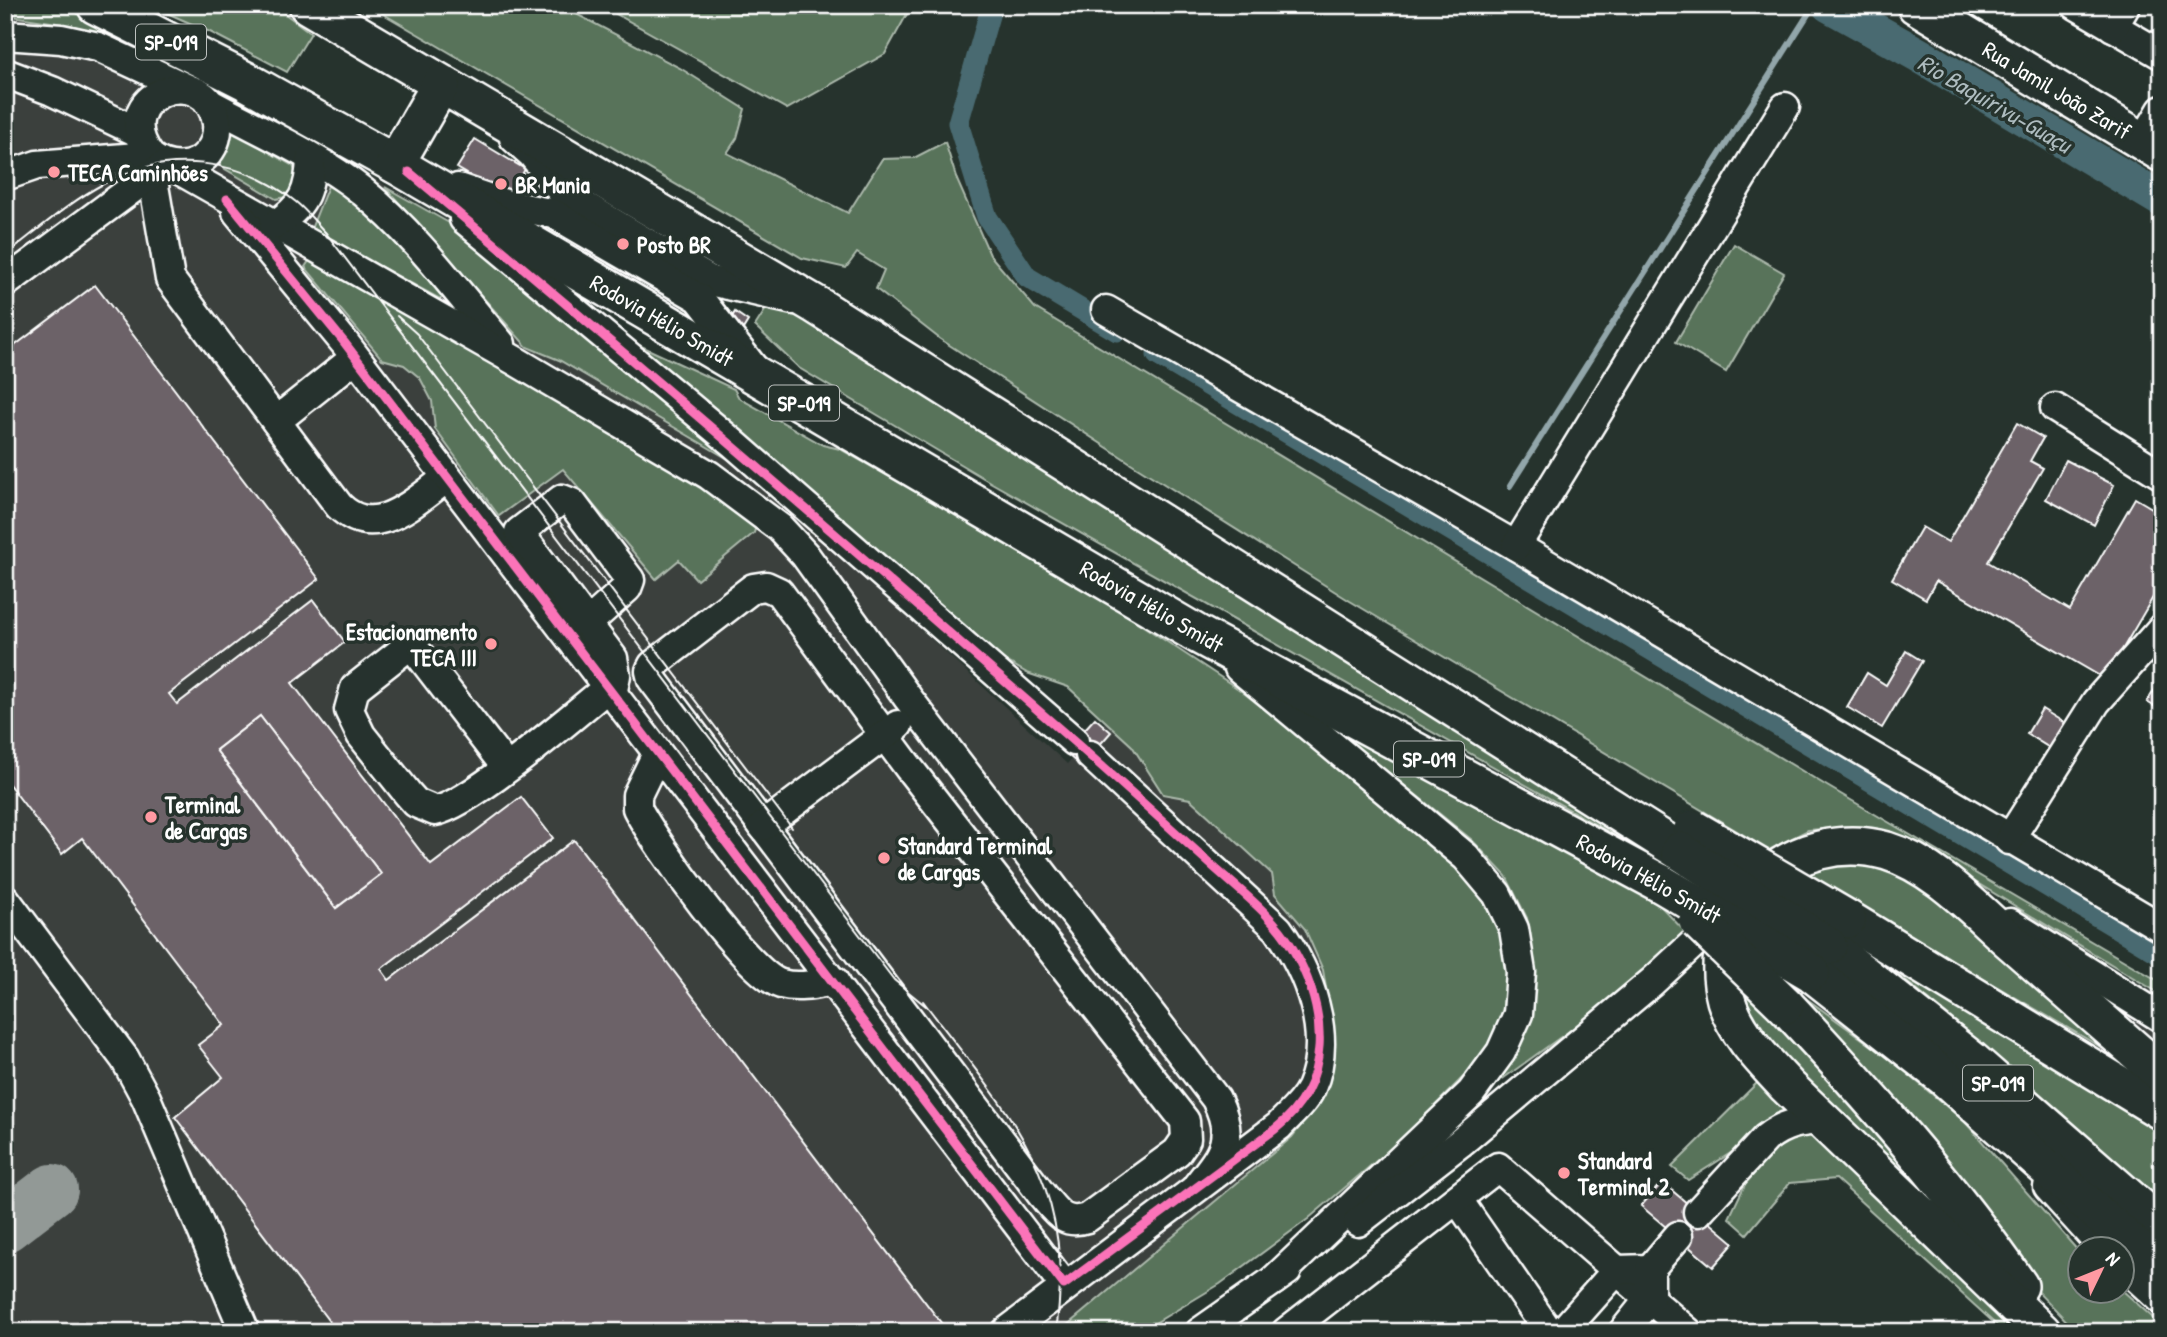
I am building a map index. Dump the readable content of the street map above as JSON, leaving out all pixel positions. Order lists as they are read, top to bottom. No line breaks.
{"streets":{"main road":["SP-019","Rua Jamil João Zarif","Rodovia Hélio Smidt"]},"water":["Rio Baquirivu-Guaçu"],"places":["TECA Caminhões","BR Mania","Posto BR","Estacionamento TECA III","Terminal de Cargas","Standard Terminal de Cargas","Standard Terminal 2"],"north":"top right"}
